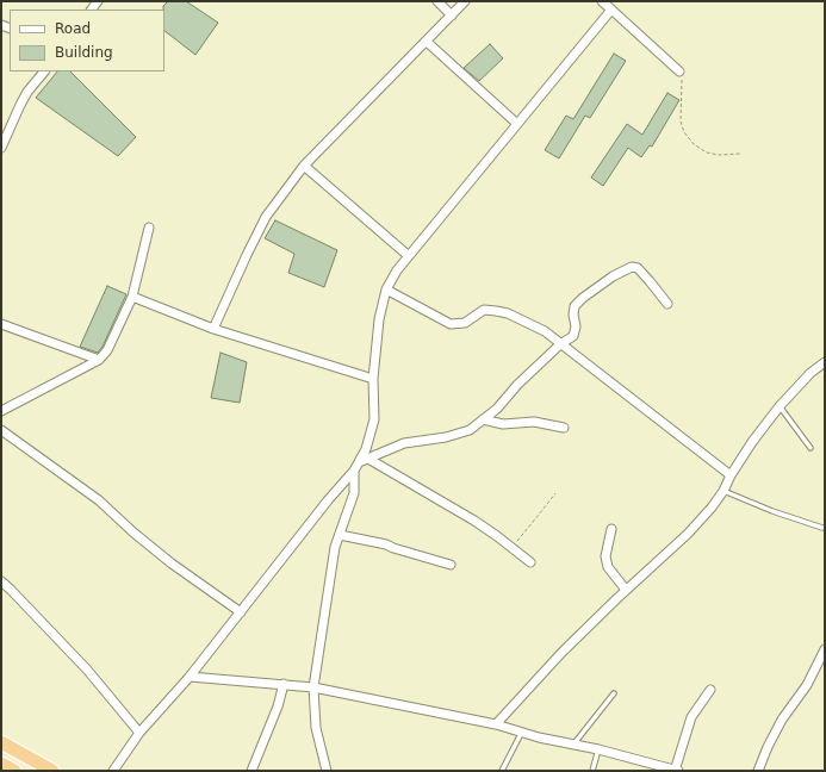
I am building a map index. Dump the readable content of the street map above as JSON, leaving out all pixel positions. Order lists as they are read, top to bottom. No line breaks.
{"legend":["Road","Building"]}
